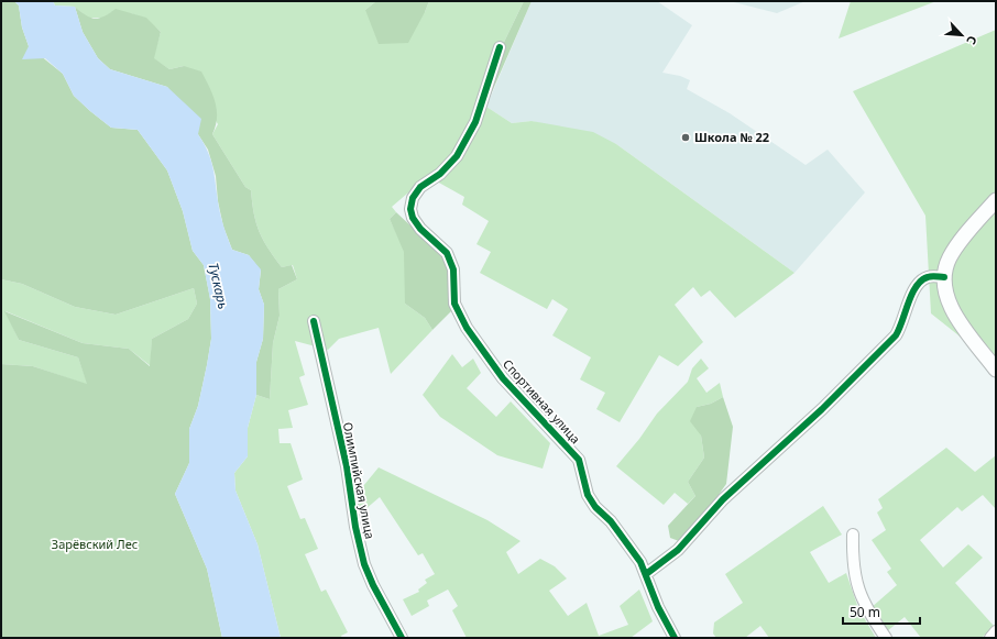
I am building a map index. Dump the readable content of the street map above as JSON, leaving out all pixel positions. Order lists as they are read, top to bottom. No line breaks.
{"streets":{"street":["Спортивная улица","Олимпийская улица"]},"water":["Тускарь"],"parks":["Зарёвский Лес"],"places":["Школа № 22"],"scale_bar":"50 m","north":"bottom right"}
